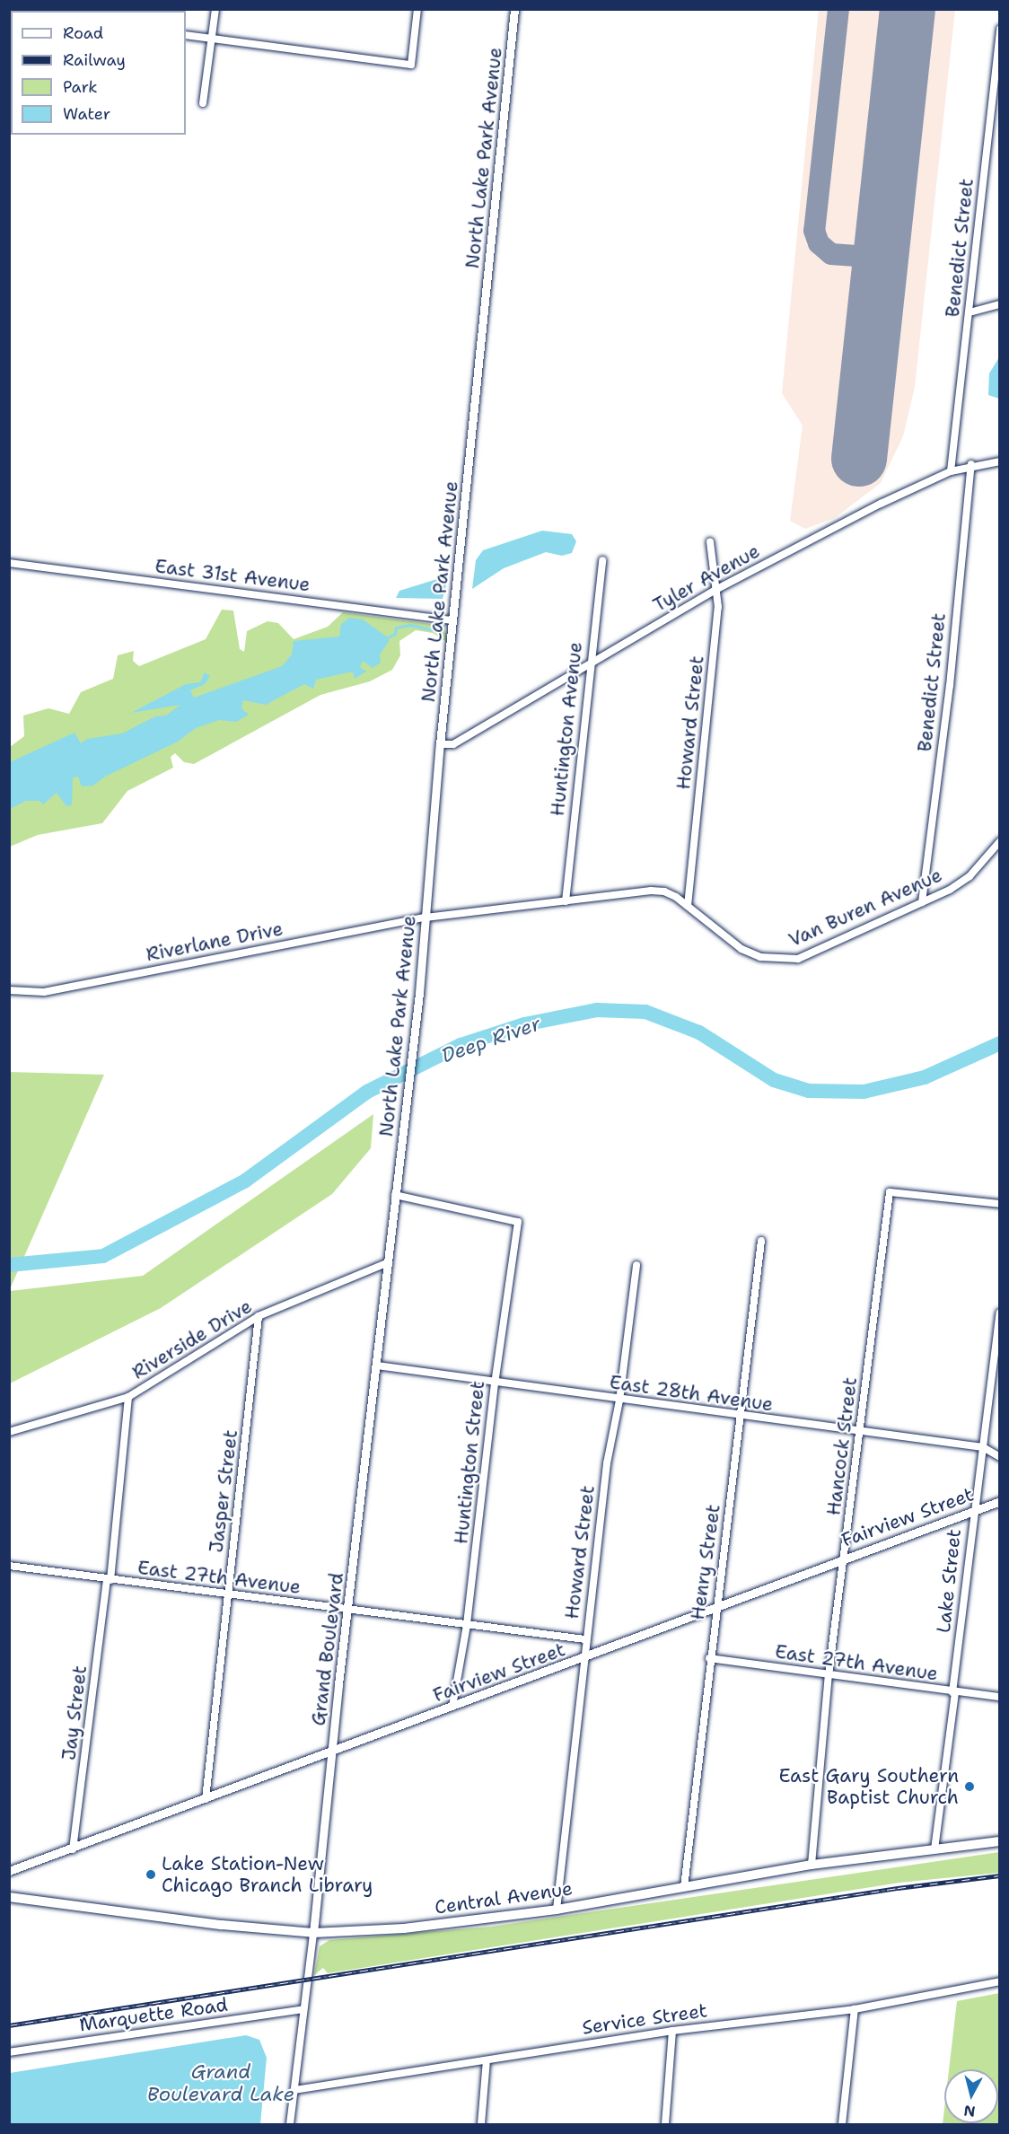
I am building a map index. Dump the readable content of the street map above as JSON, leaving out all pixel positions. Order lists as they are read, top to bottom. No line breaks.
{"streets":{"main road":["Central Avenue"],"street":["North Lake Park Avenue","Benedict Street","East 31st Avenue","Tyler Avenue","Howard Street","Huntington Avenue","Van Buren Avenue","Riverlane Drive","Riverside Drive","East 28th Avenue","Hancock Street","Huntington Street","Jasper Street","Fairview Street","Henry Street","East 27th Avenue","Lake Street","Grand Boulevard","Jay Street","Marquette Road","Service Street"]},"crossings":[["North Lake Park Avenue","East 31st Avenue"],["North Lake Park Avenue","Tyler Avenue"],["North Lake Park Avenue","Van Buren Avenue"],["North Lake Park Avenue","Riverlane Drive"],["North Lake Park Avenue","Grand Boulevard"],["Benedict Street","Tyler Avenue"],["Benedict Street","Van Buren Avenue"],["Tyler Avenue","Howard Street"],["Tyler Avenue","Huntington Avenue"],["Howard Street","Van Buren Avenue"],["Howard Street","East 28th Avenue"],["Howard Street","Fairview Street"],["Howard Street","East 27th Avenue"],["Howard Street","Central Avenue"],["Huntington Avenue","Van Buren Avenue"],["Van Buren Avenue","Riverlane Drive"],["Riverside Drive","Jasper Street"],["Riverside Drive","Grand Boulevard"],["Riverside Drive","Jay Street"],["East 28th Avenue","Hancock Street"],["East 28th Avenue","Huntington Street"],["East 28th Avenue","Henry Street"],["East 28th Avenue","Lake Street"],["East 28th Avenue","Grand Boulevard"],["Hancock Street","Fairview Street"],["Hancock Street","East 27th Avenue"],["Hancock Street","Central Avenue"],["Huntington Street","Fairview Street"],["Huntington Street","East 27th Avenue"],["Huntington Street","Grand Boulevard"],["Jasper Street","Fairview Street"],["Jasper Street","East 27th Avenue"],["Fairview Street","Henry Street"],["Fairview Street","Lake Street"],["Fairview Street","Grand Boulevard"],["Fairview Street","Jay Street"],["Henry Street","East 27th Avenue"],["Henry Street","Central Avenue"],["East 27th Avenue","Lake Street"],["East 27th Avenue","Grand Boulevard"],["East 27th Avenue","Jay Street"],["Lake Street","Central Avenue"],["Grand Boulevard","Central Avenue"],["Grand Boulevard","Marquette Road"],["Grand Boulevard","Service Street"]],"water":["Deep River","Grand Boulevard Lake"],"places":["East Gary Southern Baptist Church","Lake Station-New Chicago Branch Library"],"legend":["Road","Railway","Park","Water"],"north":"bottom"}
